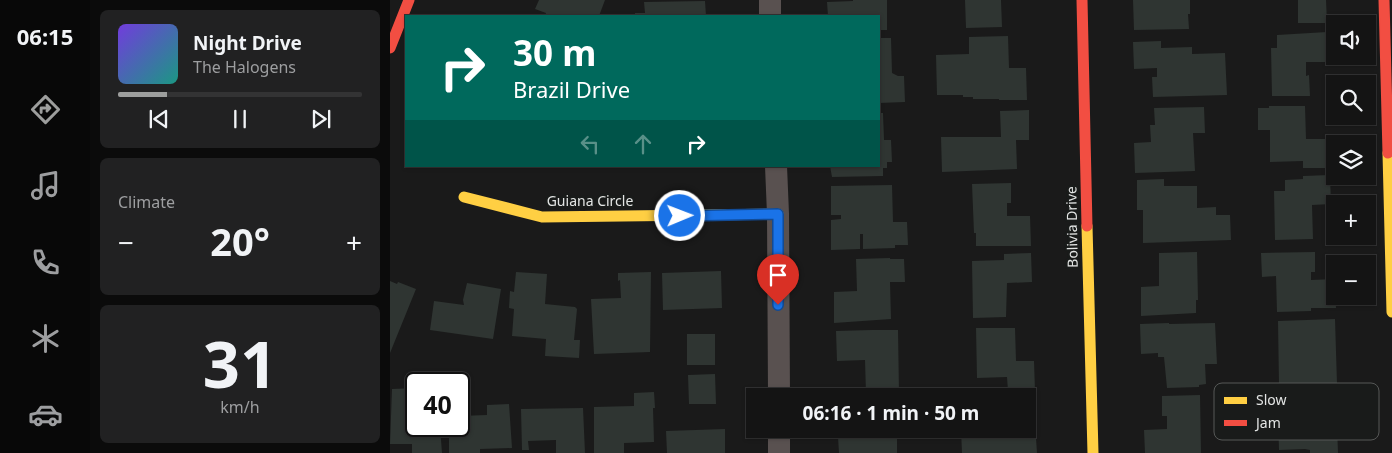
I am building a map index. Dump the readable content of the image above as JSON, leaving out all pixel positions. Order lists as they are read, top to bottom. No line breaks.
{"streets":{"main road":["Guiana Circle","Bolivia Drive"]},"legend":["Slow","Jam"],"page":{"tabs":"06:15","map_buttons":["+","−"],"turn":["30 m","Brazil Drive"],"song":["Night Drive","The Halogens"],"tile":["Climate",["31","km/h"]],"heat":["−","20°","+"],"limit":"40","trip":"06:16 · 1 min · 50 m"}}
